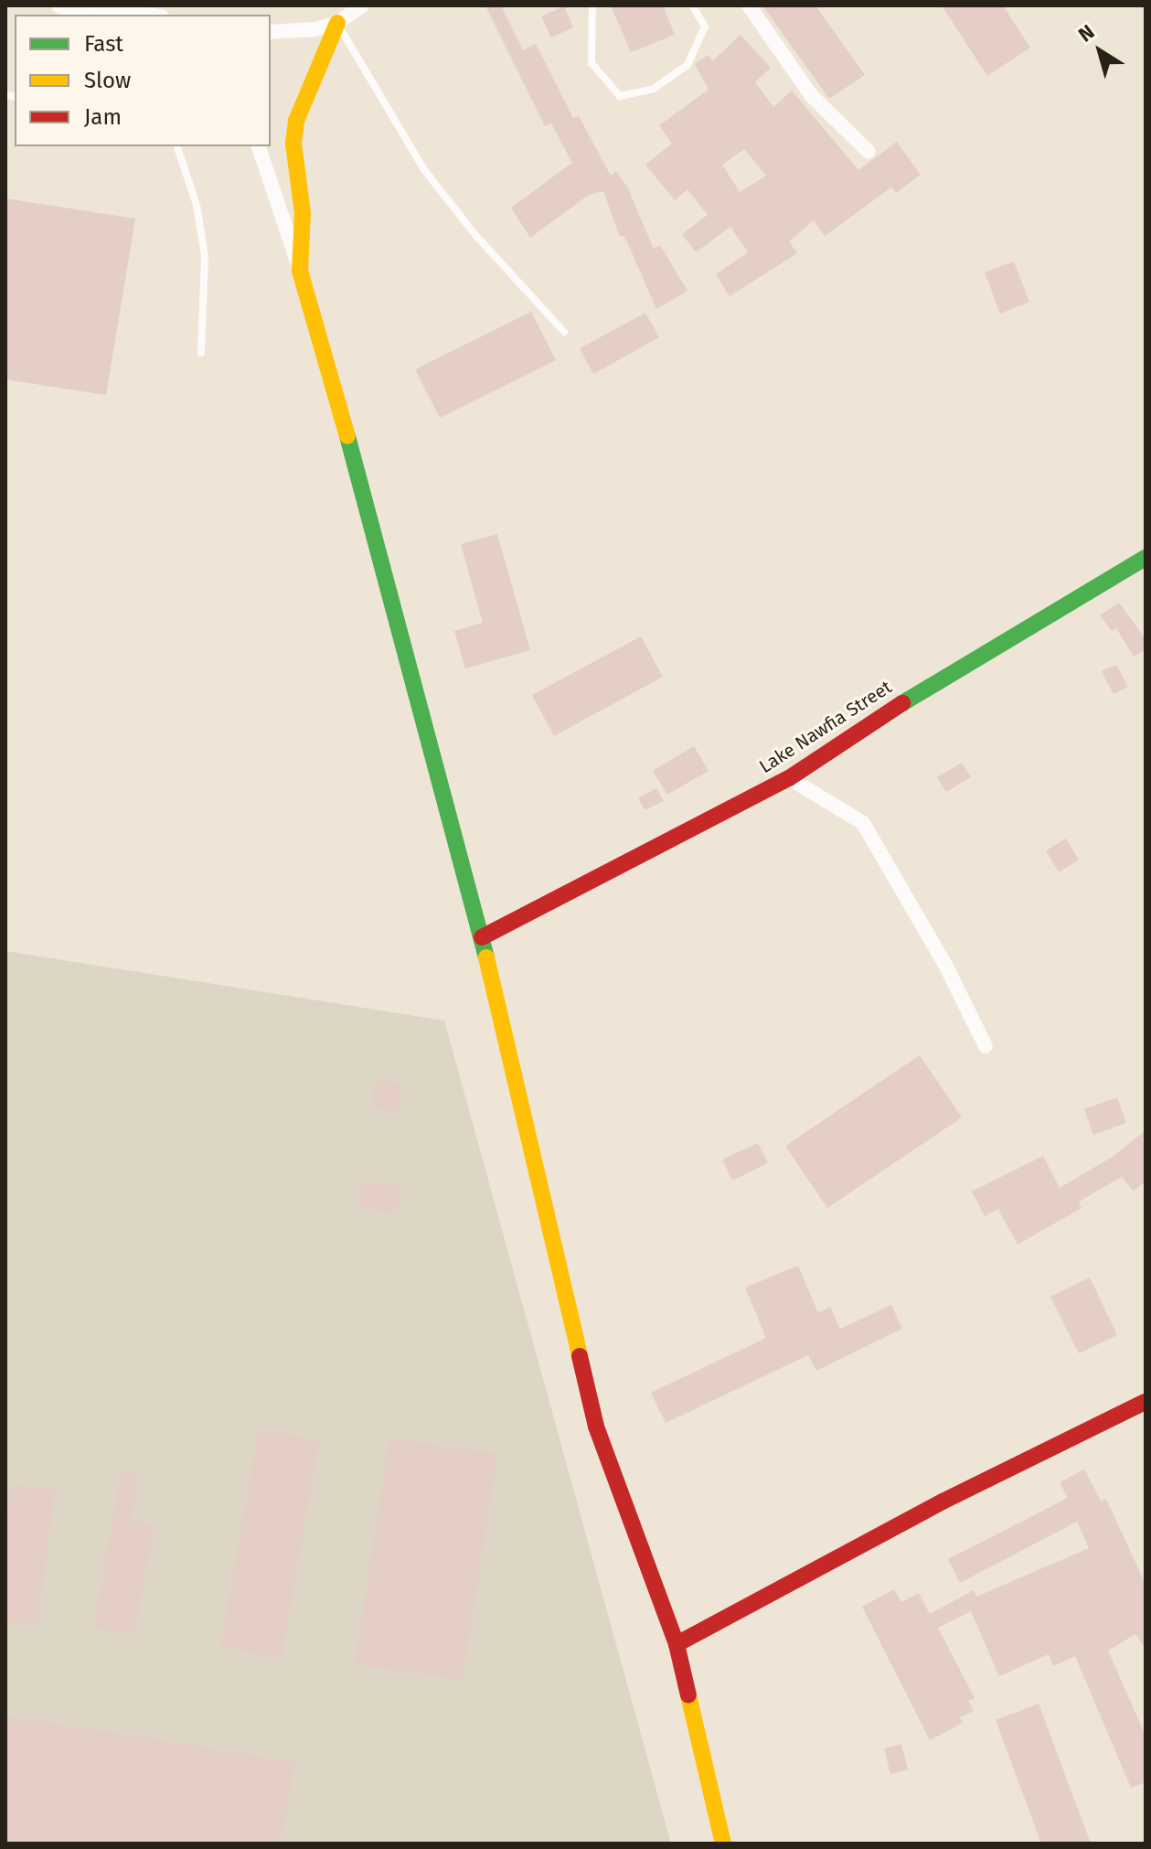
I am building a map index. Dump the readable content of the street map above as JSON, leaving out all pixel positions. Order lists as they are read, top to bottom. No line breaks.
{"streets":{"street":["Lake Nawfia Street"]},"legend":["Fast","Slow","Jam"],"north":"top left"}
